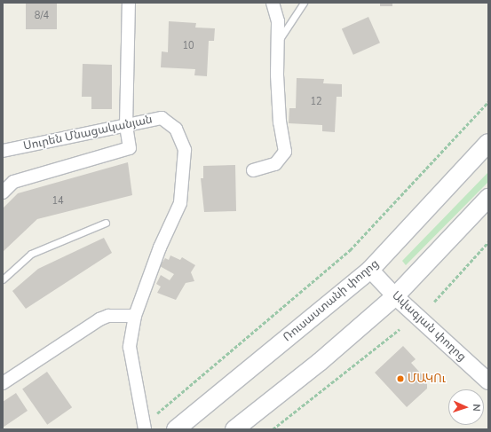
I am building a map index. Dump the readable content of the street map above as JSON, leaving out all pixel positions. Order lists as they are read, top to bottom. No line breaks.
{"streets":{"main road":["Ռուսաստանի փողոց"],"street":["Սուրեն Մնացականյան","Ավագյան փողոց"]},"crossings":[["Ռուսաստանի փողոց","Ավագյան փողոց"]],"places":["ՄԱԿՈւ"],"house_numbers":["8/4","10","12","14"],"north":"right"}
